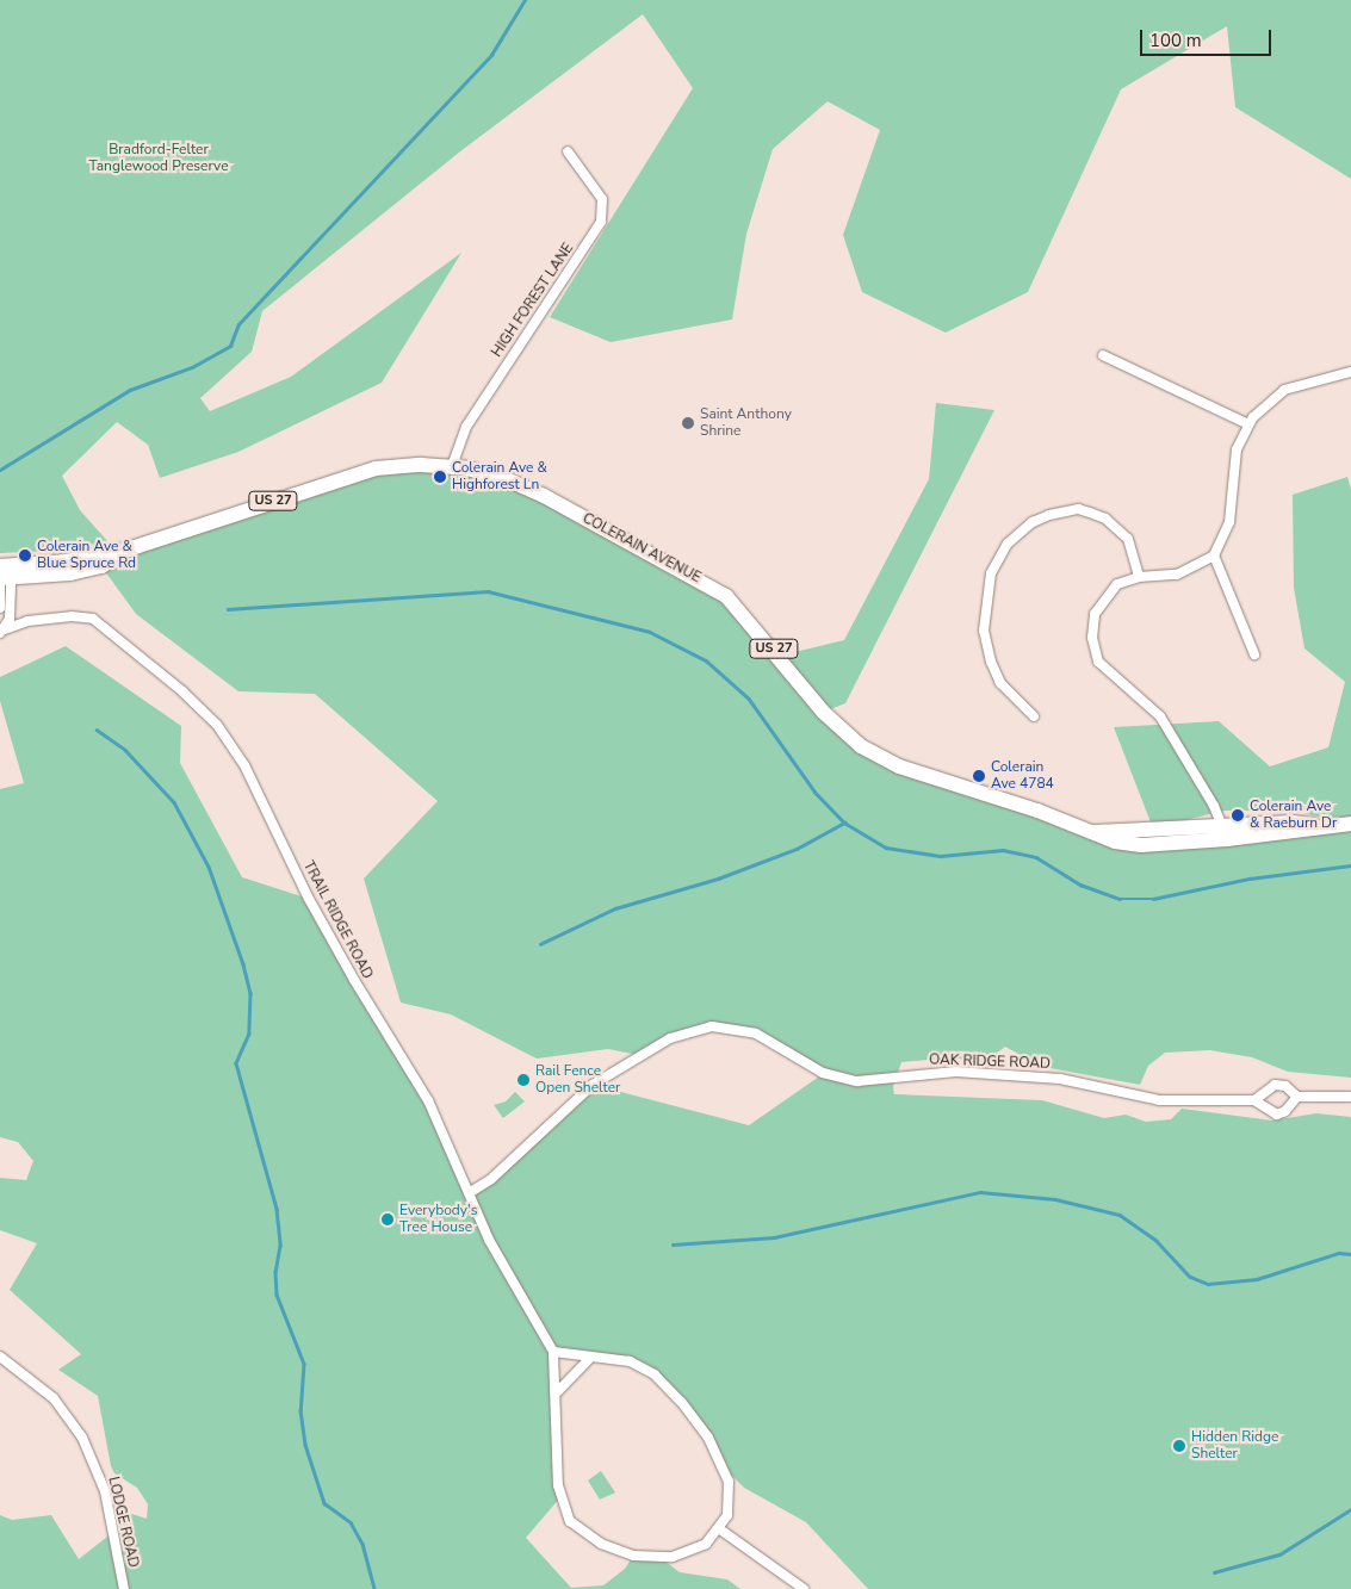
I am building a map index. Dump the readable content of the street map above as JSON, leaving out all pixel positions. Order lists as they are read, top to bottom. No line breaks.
{"streets":{"main road":["US 27","COLERAIN AVENUE"],"street":["HIGH FOREST LANE","TRAIL RIDGE ROAD","OAK RIDGE ROAD","LODGE ROAD"]},"crossings":[["HIGH FOREST LANE","COLERAIN AVENUE"],["TRAIL RIDGE ROAD","OAK RIDGE ROAD"]],"parks":["Bradford-Felter Tanglewood Preserve"],"places":["Saint Anthony Shrine","Colerain Ave & Highforest Ln","Colerain Ave & Blue Spruce Rd","Colerain Ave 4784","Colerain Ave & Raeburn Dr","Rail Fence Open Shelter","Everybody's Tree House","Hidden Ridge Shelter"],"scale_bar":"100 m"}
